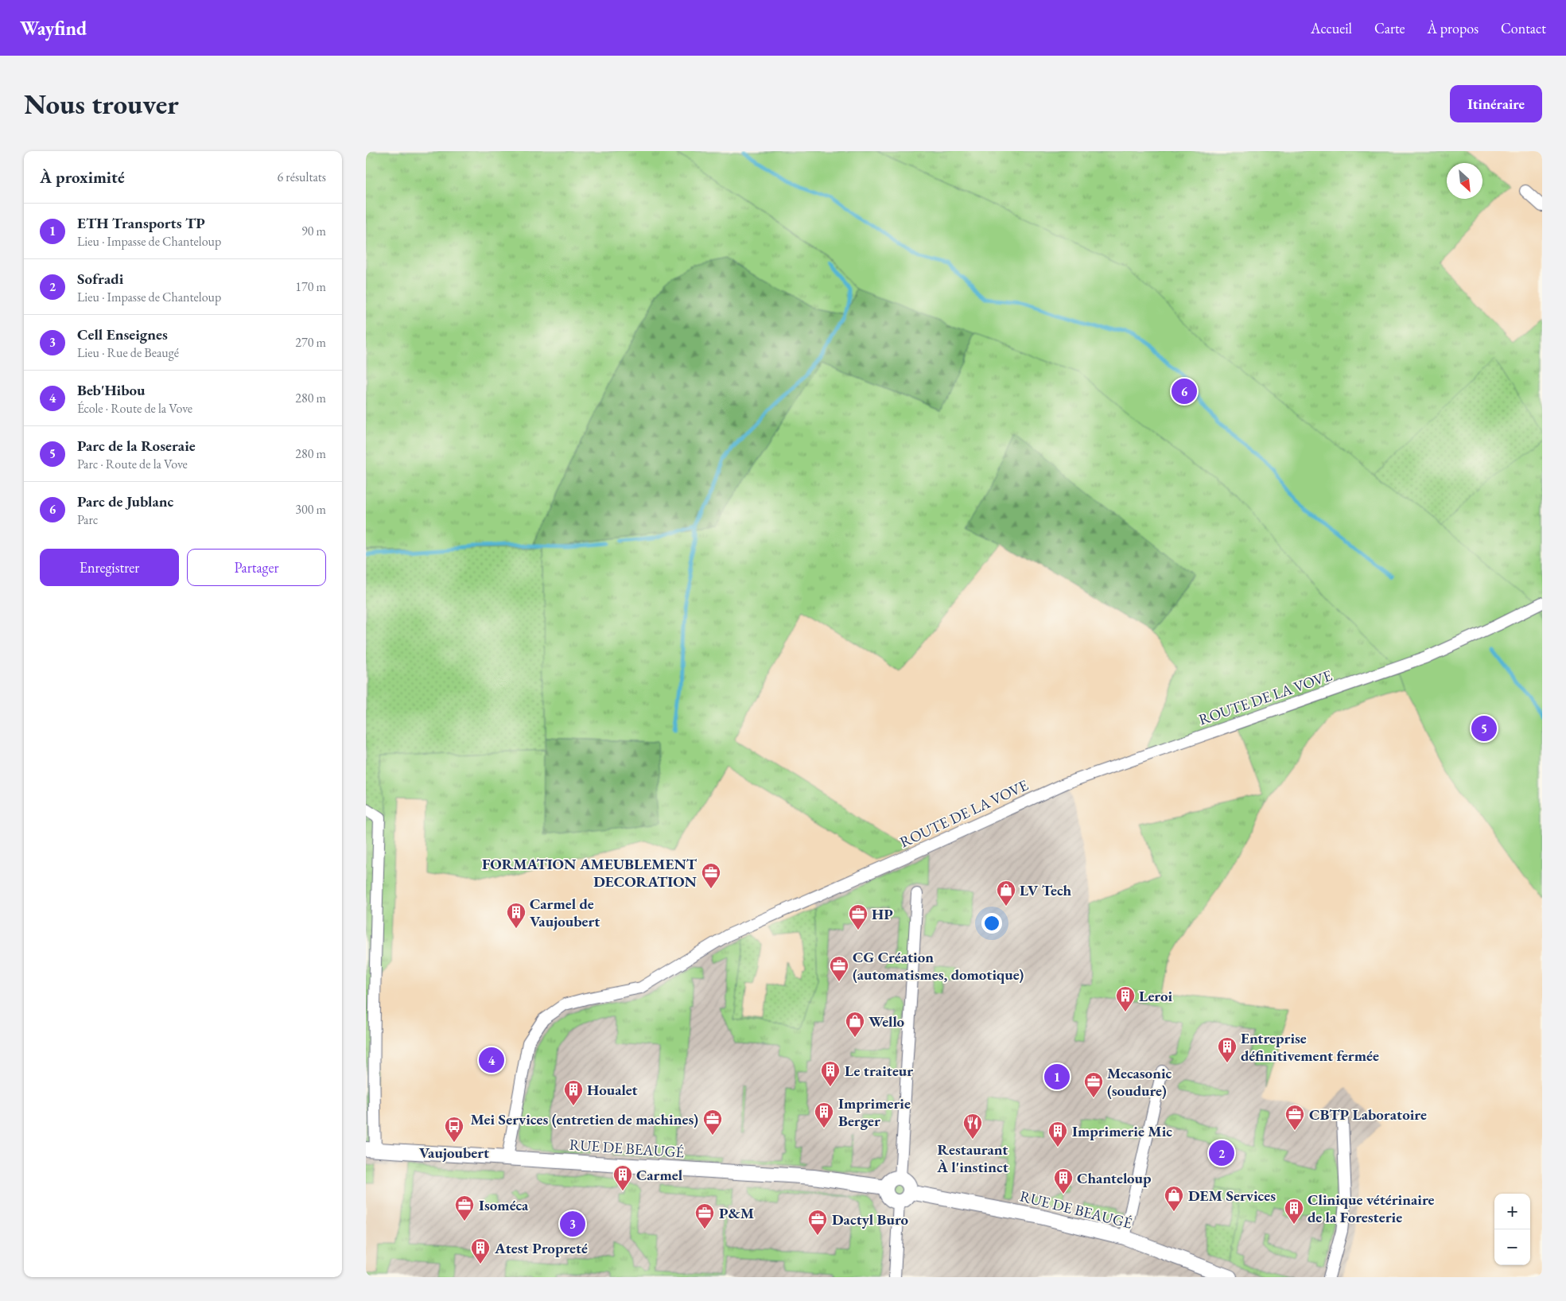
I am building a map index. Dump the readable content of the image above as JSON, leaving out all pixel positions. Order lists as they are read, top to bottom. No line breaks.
{"streets":{"street":["ROUTE DE LA VOVE","RUE DE BEAUGÉ"]},"crossings":[["ROUTE DE LA VOVE","RUE DE BEAUGÉ"]],"places":{"office":["FORMATION AMEUBLEMENT DECORATION","HP","CG Création (automatismes, domotique)","Mecasonic (soudure)","CBTP Laboratoire","Mei Services (entretien de machines)","Isoméca","P&M","Dactyl Buro"],"shop":["LV Tech","Wello","DEM Services"],"building":["Carmel de Vaujoubert","Leroi","Entreprise définitivement fermée","Le traiteur","Houalet","Imprimerie Berger","Imprimerie Mic","Carmel","Chanteloup","Clinique vétérinaire de la Foresterie","Atest Propreté"],"restaurant":["Restaurant À l'instinct"],"bus stop":["Vaujoubert"]},"north":"bottom right","page":{"header":"Wayfind","nav":["Accueil","Carte","À propos","Contact"],"buttons":["Itinéraire",["Enregistrer","Partager"]],"title":"Nous trouver","heading":["À proximité","6 résultats"],"list":[{"mark":"1","name":"ETH Transports TP","note":"Lieu · Impasse de Chanteloup","value":"90 m"},{"mark":"2","name":"Sofradi","note":"Lieu · Impasse de Chanteloup","value":"170 m"},{"mark":"3","name":"Cell Enseignes","note":"Lieu · Rue de Beaugé","value":"270 m"},{"mark":"4","name":"Beb'Hibou","note":"École · Route de la Vove","value":"280 m"},{"mark":"5","name":"Parc de la Roseraie","note":"Parc · Route de la Vove","value":"280 m"},{"mark":"6","name":"Parc de Jublanc","note":"Parc","value":"300 m"}],"pins":["6","5","4","1","2","3"],"map_buttons":["+","−"]}}
